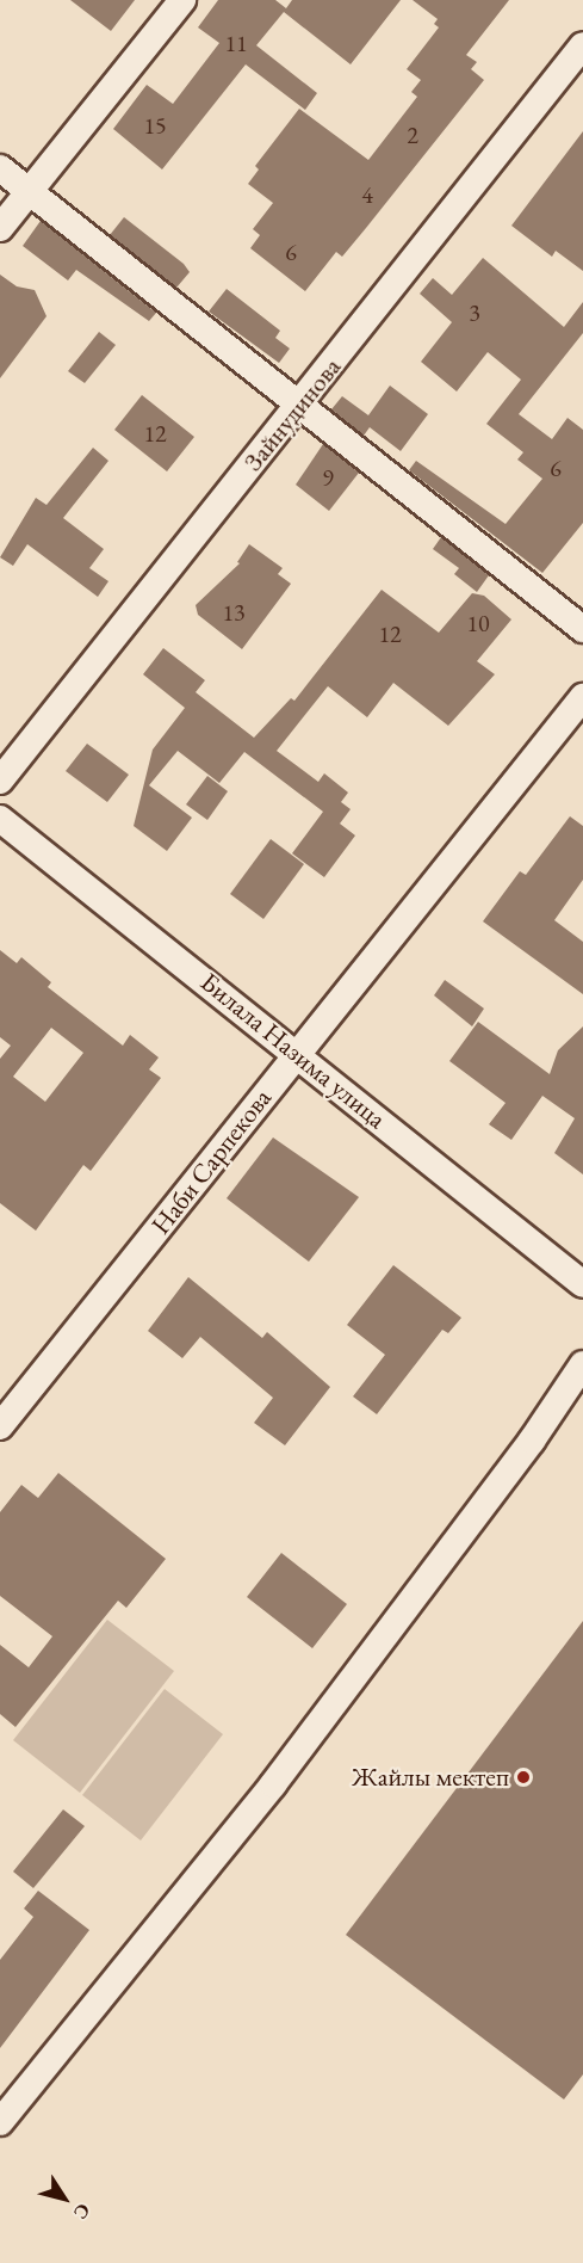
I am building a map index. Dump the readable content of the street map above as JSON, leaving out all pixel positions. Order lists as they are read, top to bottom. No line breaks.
{"streets":{"street":["Зайнудинова","Билала Назима улица","Наби Сарпекова"]},"crossings":[["Билала Назима улица","Наби Сарпекова"]],"places":["Жайлы мектеп"],"house_numbers":["11","15","2","4","6","3","12","6","9","13","10","12"],"north":"bottom right"}
